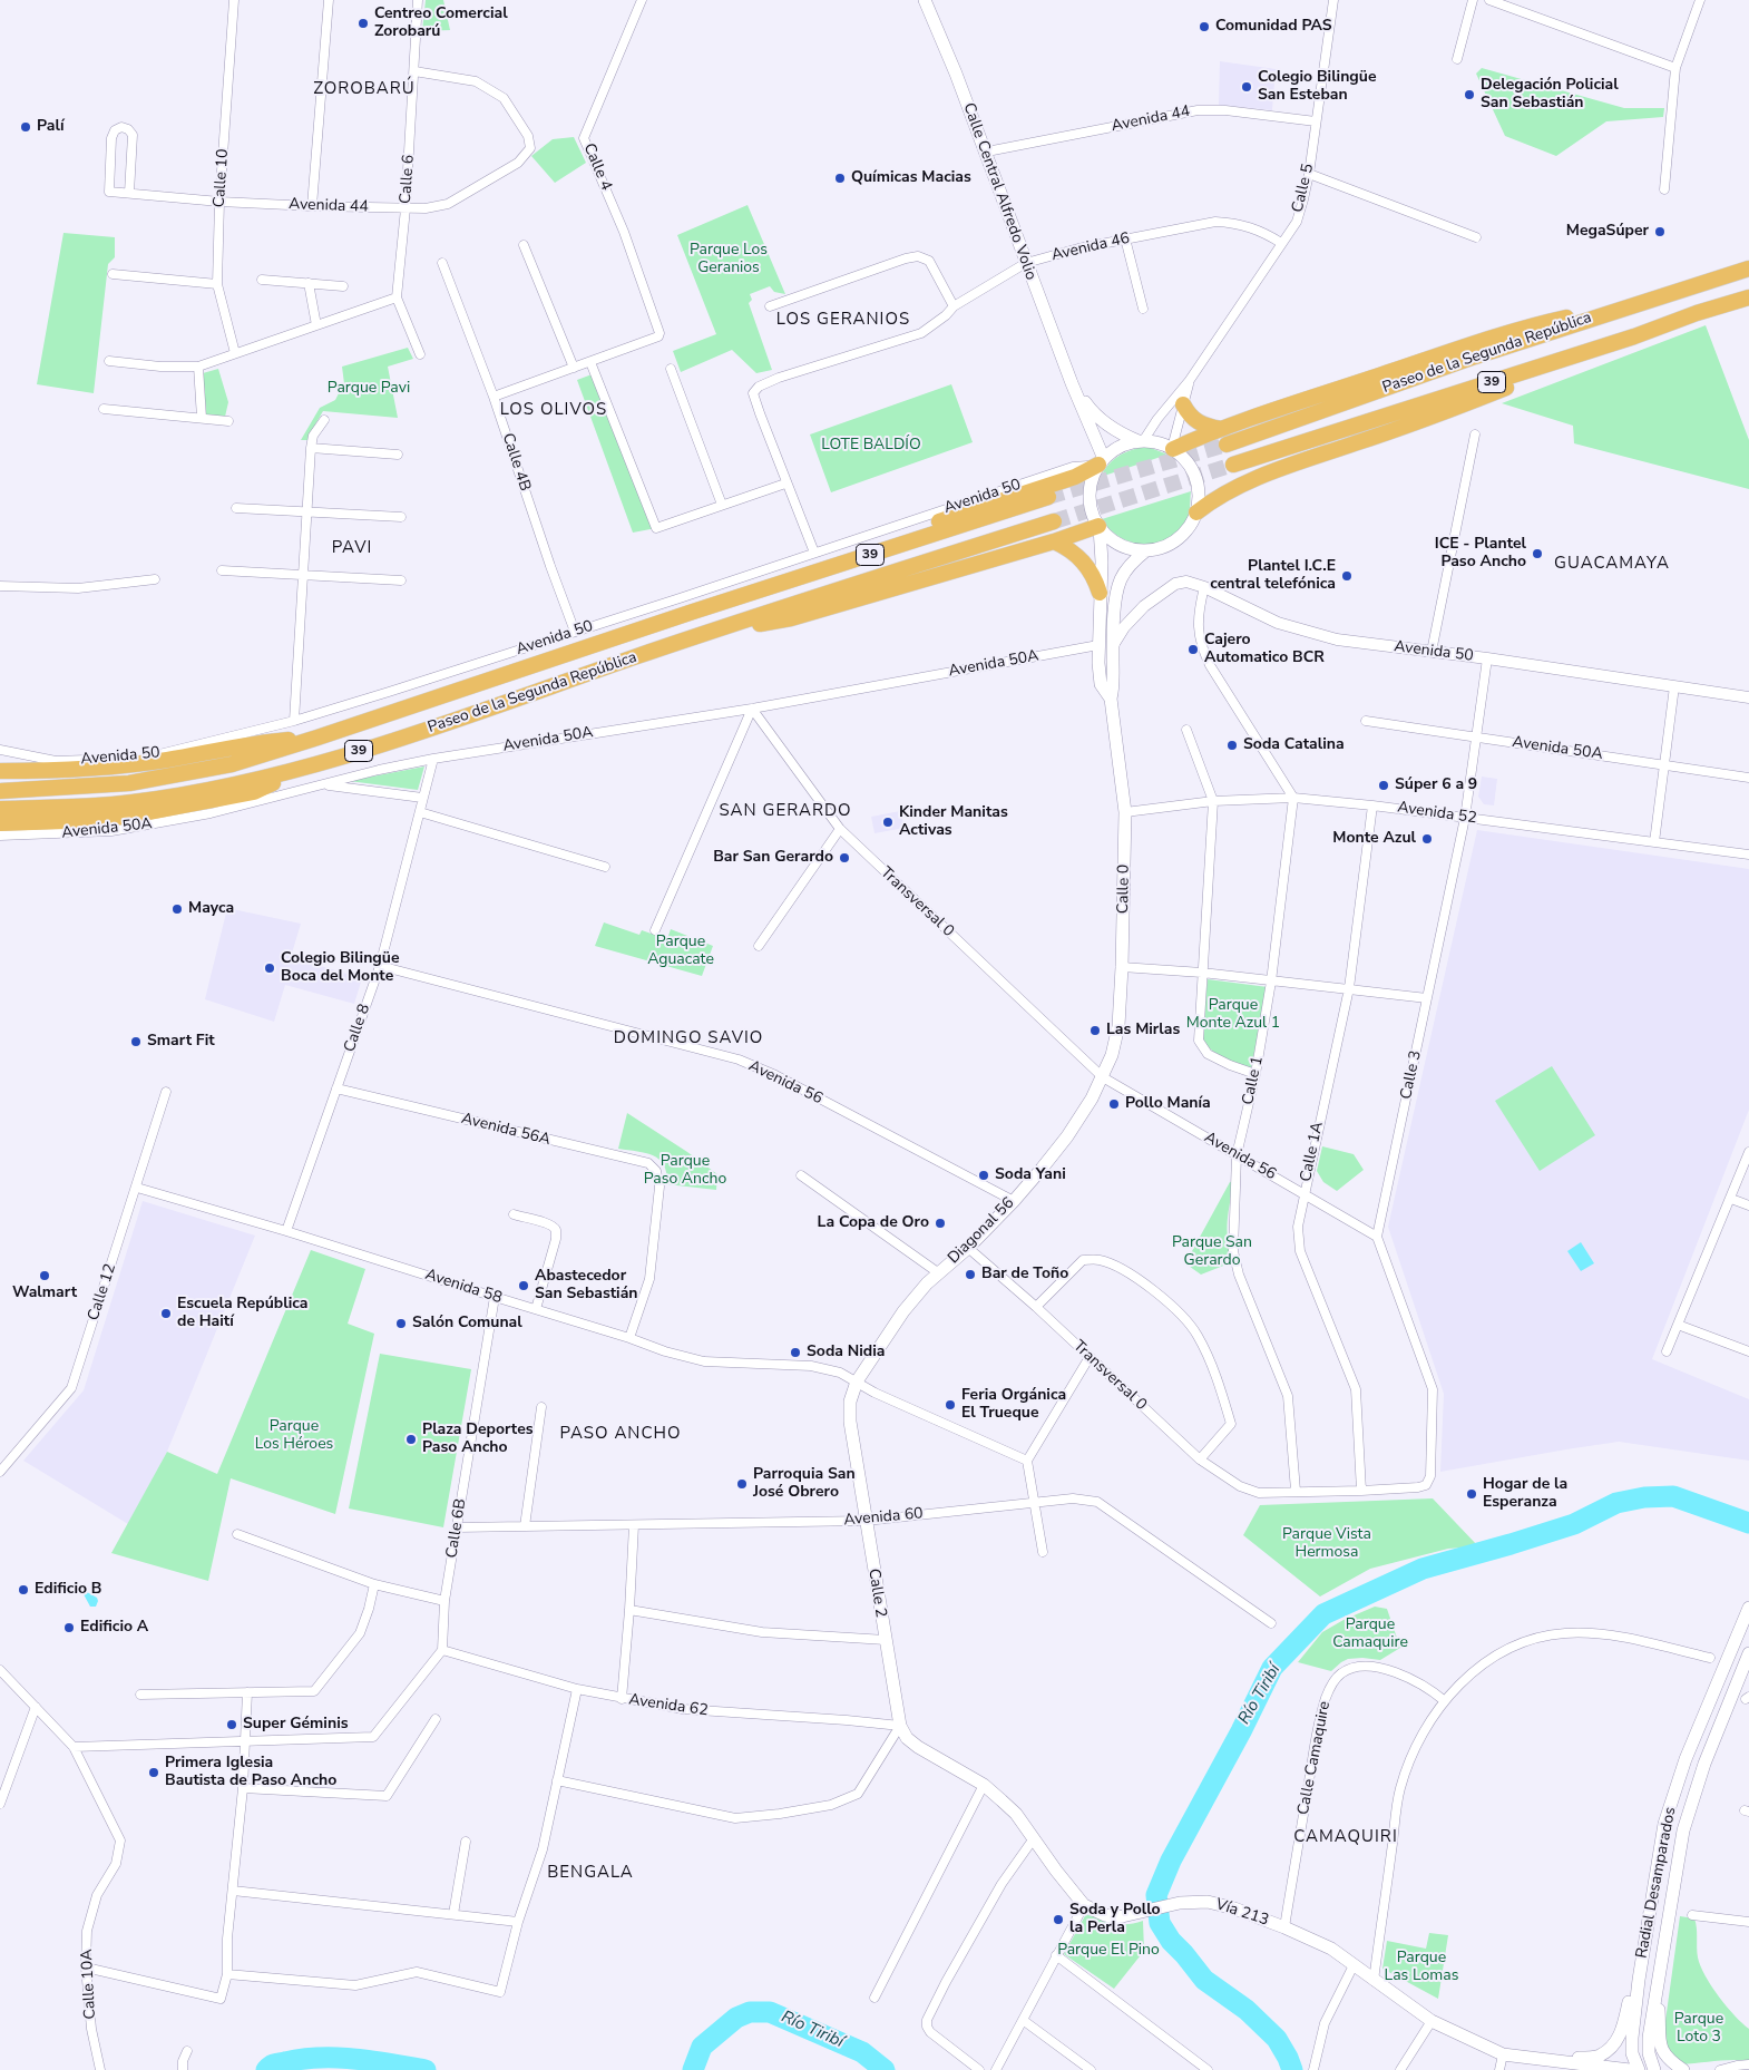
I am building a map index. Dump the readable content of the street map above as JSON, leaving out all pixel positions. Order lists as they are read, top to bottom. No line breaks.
{"streets":{"highway":["Paseo de la Segunda República","39"],"main road":["Calle Central Alfredo Volio","Calle 0","Diagonal 56","Calle 2","Radial Desamparados","Vía 213"],"street":["Avenida 44","Calle 4","Calle 10","Calle 6","Calle 5","Avenida 46","Calle 4B","Avenida 50","Avenida 50A","Avenida 52","Transversal 0","Calle 8","Calle 3","Calle 1","Avenida 56","Avenida 56A","Calle 1A","Avenida 58","Calle 12","Avenida 60","Calle 6B","Avenida 62","Calle Camaquire","Calle 10A"]},"crossings":[["Avenida 44","Calle 10"],["Avenida 44","Calle 6"],["Avenida 44","Calle 5"],["Avenida 44","Calle Central Alfredo Volio"],["Calle 5","Calle Central Alfredo Volio"],["Calle 5","Avenida 46"],["Calle 5","Avenida 50"],["Calle 5","Calle 0"],["Calle Central Alfredo Volio","Avenida 46"],["Calle Central Alfredo Volio","Avenida 50"],["Calle Central Alfredo Volio","Calle 0"],["Calle 4B","Avenida 50"],["Avenida 50","Calle 0"],["Avenida 50","Calle 3"],["Avenida 50A","Calle 0"],["Avenida 50A","Transversal 0"],["Avenida 50A","Calle 8"],["Avenida 50A","Calle 3"],["Avenida 52","Calle 0"],["Avenida 52","Calle 3"],["Avenida 52","Calle 1"],["Avenida 52","Calle 1A"],["Calle 0","Transversal 0"],["Calle 0","Avenida 56"],["Calle 0","Diagonal 56"],["Transversal 0","Calle 1"],["Transversal 0","Avenida 56"],["Transversal 0","Diagonal 56"],["Calle 8","Avenida 56"],["Calle 8","Avenida 56A"],["Calle 8","Avenida 58"],["Calle 3","Avenida 56"],["Calle 1","Avenida 56"],["Avenida 56","Calle 1A"],["Avenida 56","Diagonal 56"],["Avenida 56A","Avenida 58"],["Diagonal 56","Avenida 58"],["Diagonal 56","Calle 2"],["Avenida 58","Calle 12"],["Avenida 58","Calle 6B"],["Avenida 58","Calle 2"],["Avenida 60","Calle 6B"],["Avenida 60","Calle 2"],["Calle 6B","Avenida 62"],["Calle 2","Avenida 62"],["Calle 2","Vía 213"],["Avenida 62","Vía 213"],["Calle Camaquire","Vía 213"]],"districts":["ZOROBARÚ","LOS GERANIOS","LOS OLIVOS","PAVI","GUACAMAYA","SAN GERARDO","DOMINGO SAVIO","PASO ANCHO","CAMAQUIRI","BENGALA"],"water":["Río Tiribí"],"parks":["Parque Los Geranios","Parque Pavi","LOTE BALDÍO","Parque Aguacate","Parque Monte Azul 1","Parque Paso Ancho","Parque San Gerardo","Parque Los Héroes","Parque Vista Hermosa","Parque Camaquire","Parque El Pino","Parque Las Lomas","Parque Loto 3"],"places":["Centreo Comercial Zorobarú","Comunidad PAS","Colegio Bilingüe San Esteban","Delegación Policial San Sebastián","Palí","Químicas Macias","MegaSúper","ICE - Plantel Paso Ancho","Plantel I.C.E central telefónica","Cajero Automatico BCR","Soda Catalina","Súper 6 a 9","Kinder Manitas Activas","Monte Azul","Bar San Gerardo","Mayca","Colegio Bilingüe Boca del Monte","Las Mirlas","Smart Fit","Pollo Manía","Soda Yani","La Copa de Oro","Bar de Toño","Walmart","Abastecedor San Sebastián","Escuela República de Haití","Salón Comunal","Soda Nidia","Feria Orgánica El Trueque","Plaza Deportes Paso Ancho","Parroquia San José Obrero","Hogar de la Esperanza","Edificio B","Edificio A","Super Géminis","Primera Iglesia Bautista de Paso Ancho","Soda y Pollo la Perla"]}
